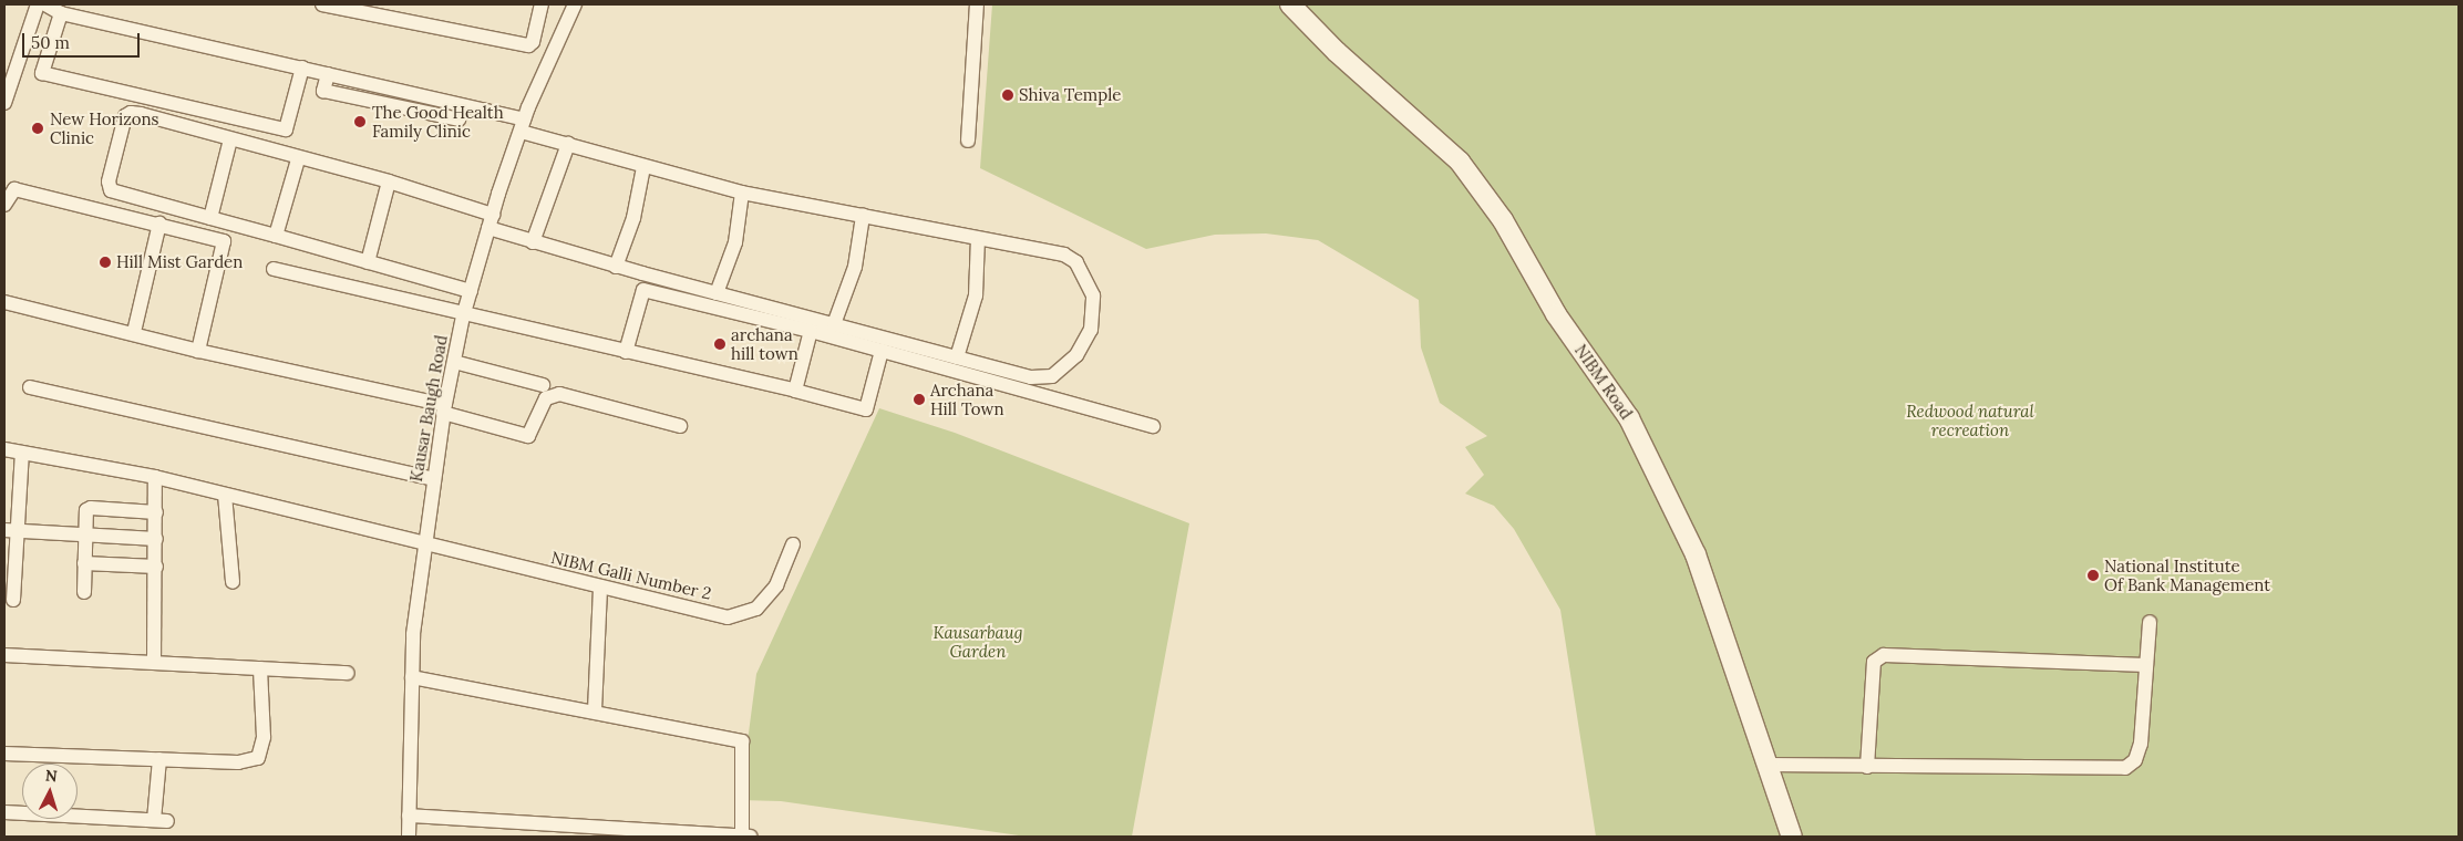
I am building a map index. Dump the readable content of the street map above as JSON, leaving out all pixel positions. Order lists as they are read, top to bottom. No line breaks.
{"streets":{"main road":["NIBM Road"],"street":["Kausar Baugh Road","NIBM Galli Number 2"]},"crossings":[["Kausar Baugh Road","NIBM Galli Number 2"]],"parks":["Redwood natural recreation","Kausarbaug Garden"],"places":["Shiva Temple","The Good Health Family Clinic","New Horizons Clinic","Hill Mist Garden","archana hill town","Archana Hill Town","National Institute Of Bank Management"],"scale_bar":"50 m","north":"top"}
